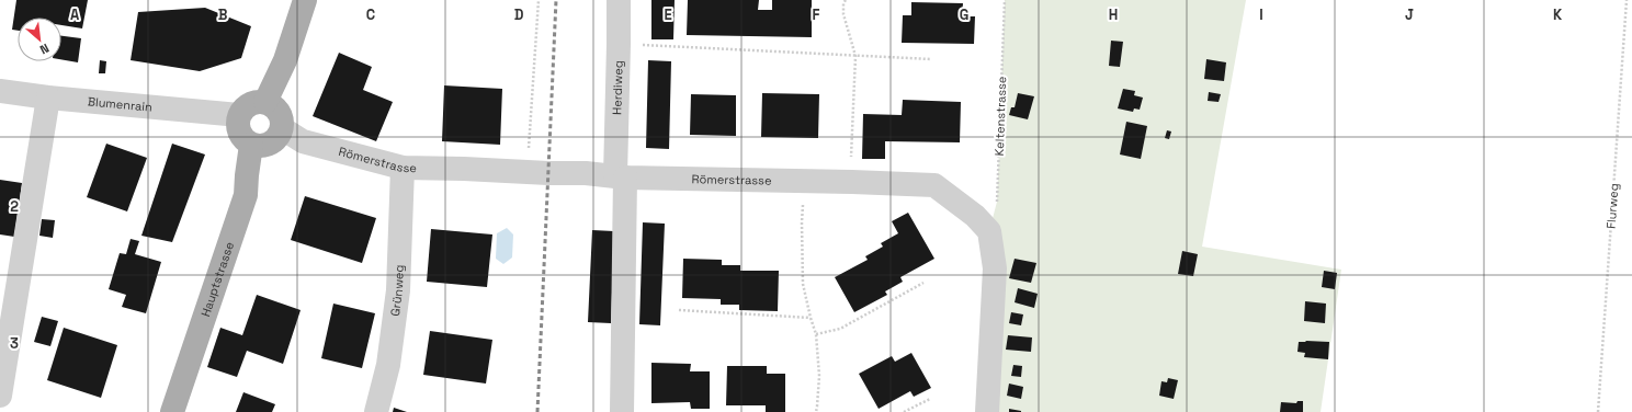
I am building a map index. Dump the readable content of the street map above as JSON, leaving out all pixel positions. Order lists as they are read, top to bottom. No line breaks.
{"streets":{"main road":["Hauptstrasse"],"street":["Herdiweg","Blumenrain","Römerstrasse","Grünweg"],"path":["Keltenstrasse","Flurweg"]},"crossings":[["Herdiweg","Römerstrasse"],["Blumenrain","Römerstrasse"],["Blumenrain","Hauptstrasse"],["Keltenstrasse","Römerstrasse"],["Römerstrasse","Hauptstrasse"],["Römerstrasse","Grünweg"]],"north":"bottom right","grid":{"columns":["A","B","C","D","E","F","G","H","I","J","K"],"rows":["2","3"]}}
